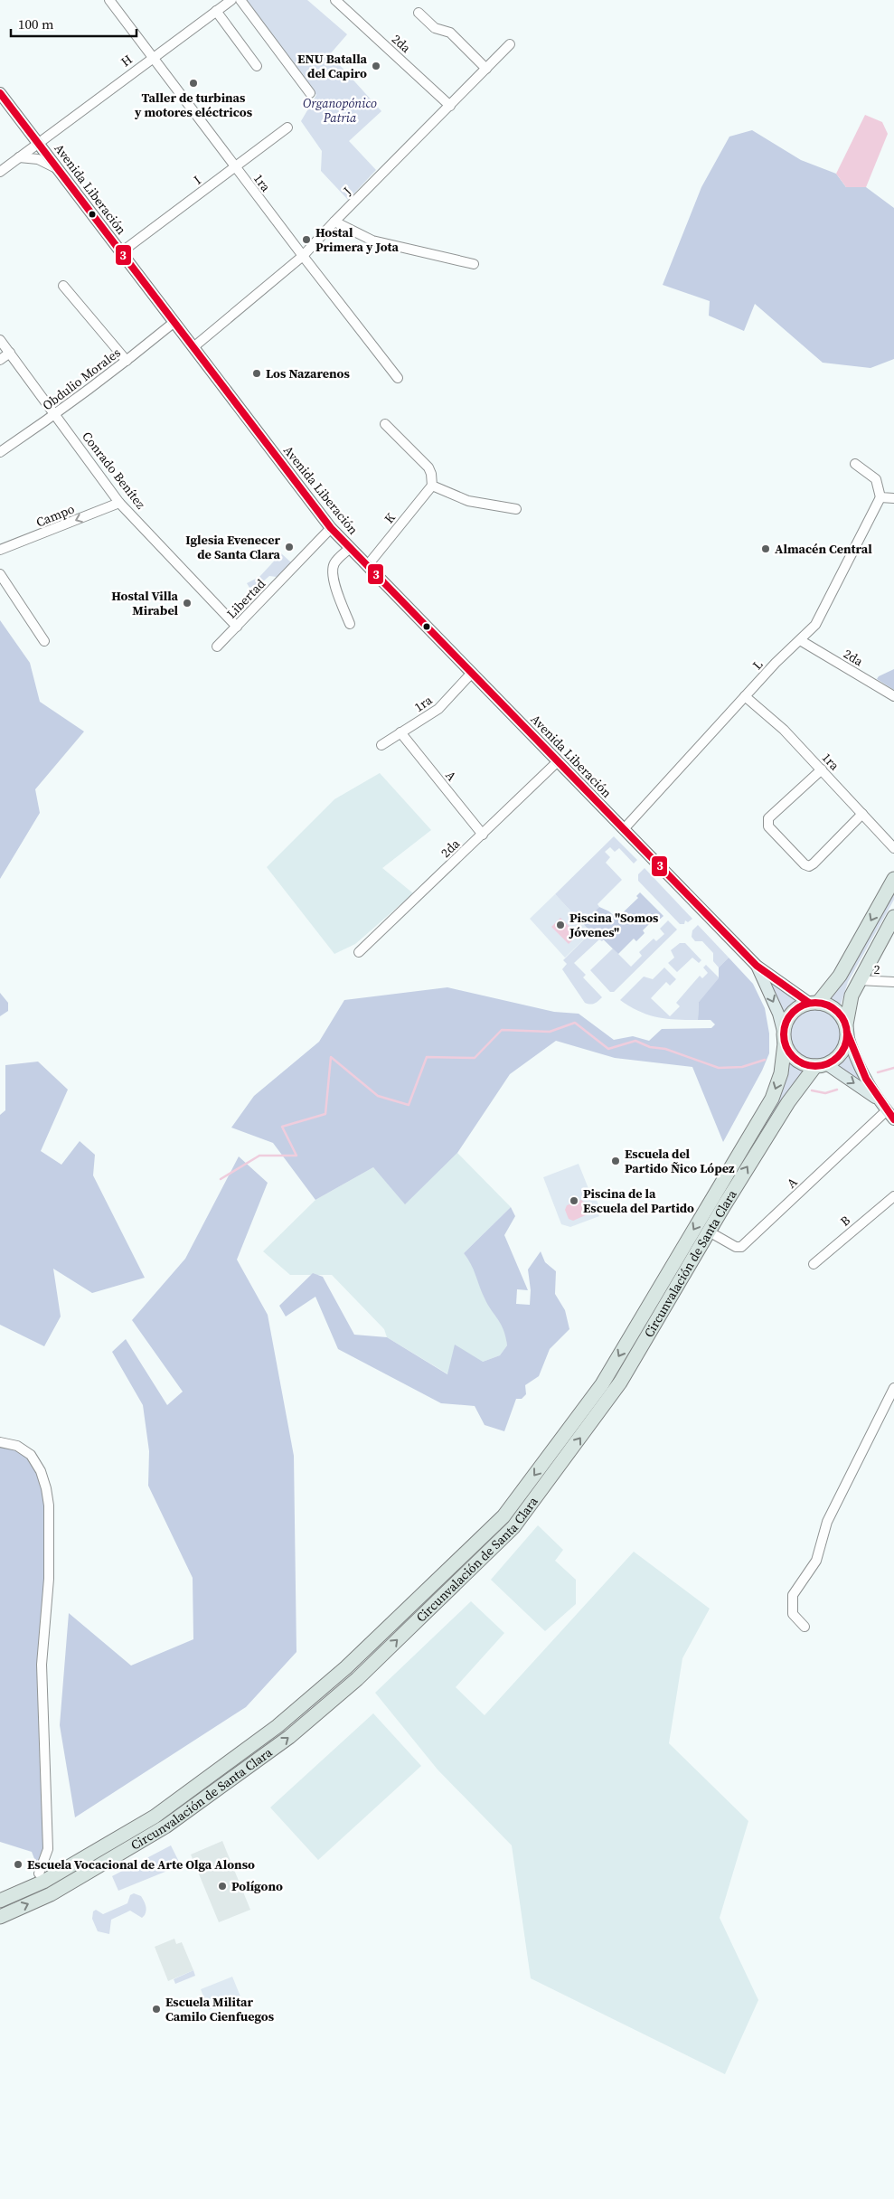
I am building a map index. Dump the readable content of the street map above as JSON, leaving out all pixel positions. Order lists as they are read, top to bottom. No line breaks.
{"streets":{"highway":["Circunvalación de Santa Clara"],"main road":["Avenida Liberación"],"street":["2da","H","I","1ra","J","Obdulio Morales","Conrado Benítez","Campo","K","Libertad","L","A","2","B"]},"crossings":[["2da","Avenida Liberación"],["2da","J"],["2da","L"],["2da","A"],["H","1ra"],["H","Avenida Liberación"],["I","1ra"],["I","Avenida Liberación"],["1ra","Avenida Liberación"],["1ra","J"],["1ra","L"],["1ra","A"],["Avenida Liberación","J"],["Avenida Liberación","Obdulio Morales"],["Avenida Liberación","K"],["Avenida Liberación","Libertad"],["Avenida Liberación","L"],["Avenida Liberación","Circunvalación de Santa Clara"],["Obdulio Morales","Conrado Benítez"],["Conrado Benítez","Campo"],["Conrado Benítez","Libertad"],["A","Circunvalación de Santa Clara"]],"one_way":["Campo"],"parks":["Organopónico Patria"],"places":["ENU Batalla del Capiro","Taller de turbinas y motores eléctricos","Hostal Primera y Jota","Los Nazarenos","Iglesia Evenecer de Santa Clara","Almacén Central","Hostal Villa Mirabel","Piscina \"Somos Jóvenes\"","Escuela del Partido Ñico López","Piscina de la Escuela del Partido","Escuela Vocacional de Arte Olga Alonso","Polígono","Escuela Militar Camilo Cienfuegos"],"lines":["transit line 3"],"scale_bar":"100 m"}
